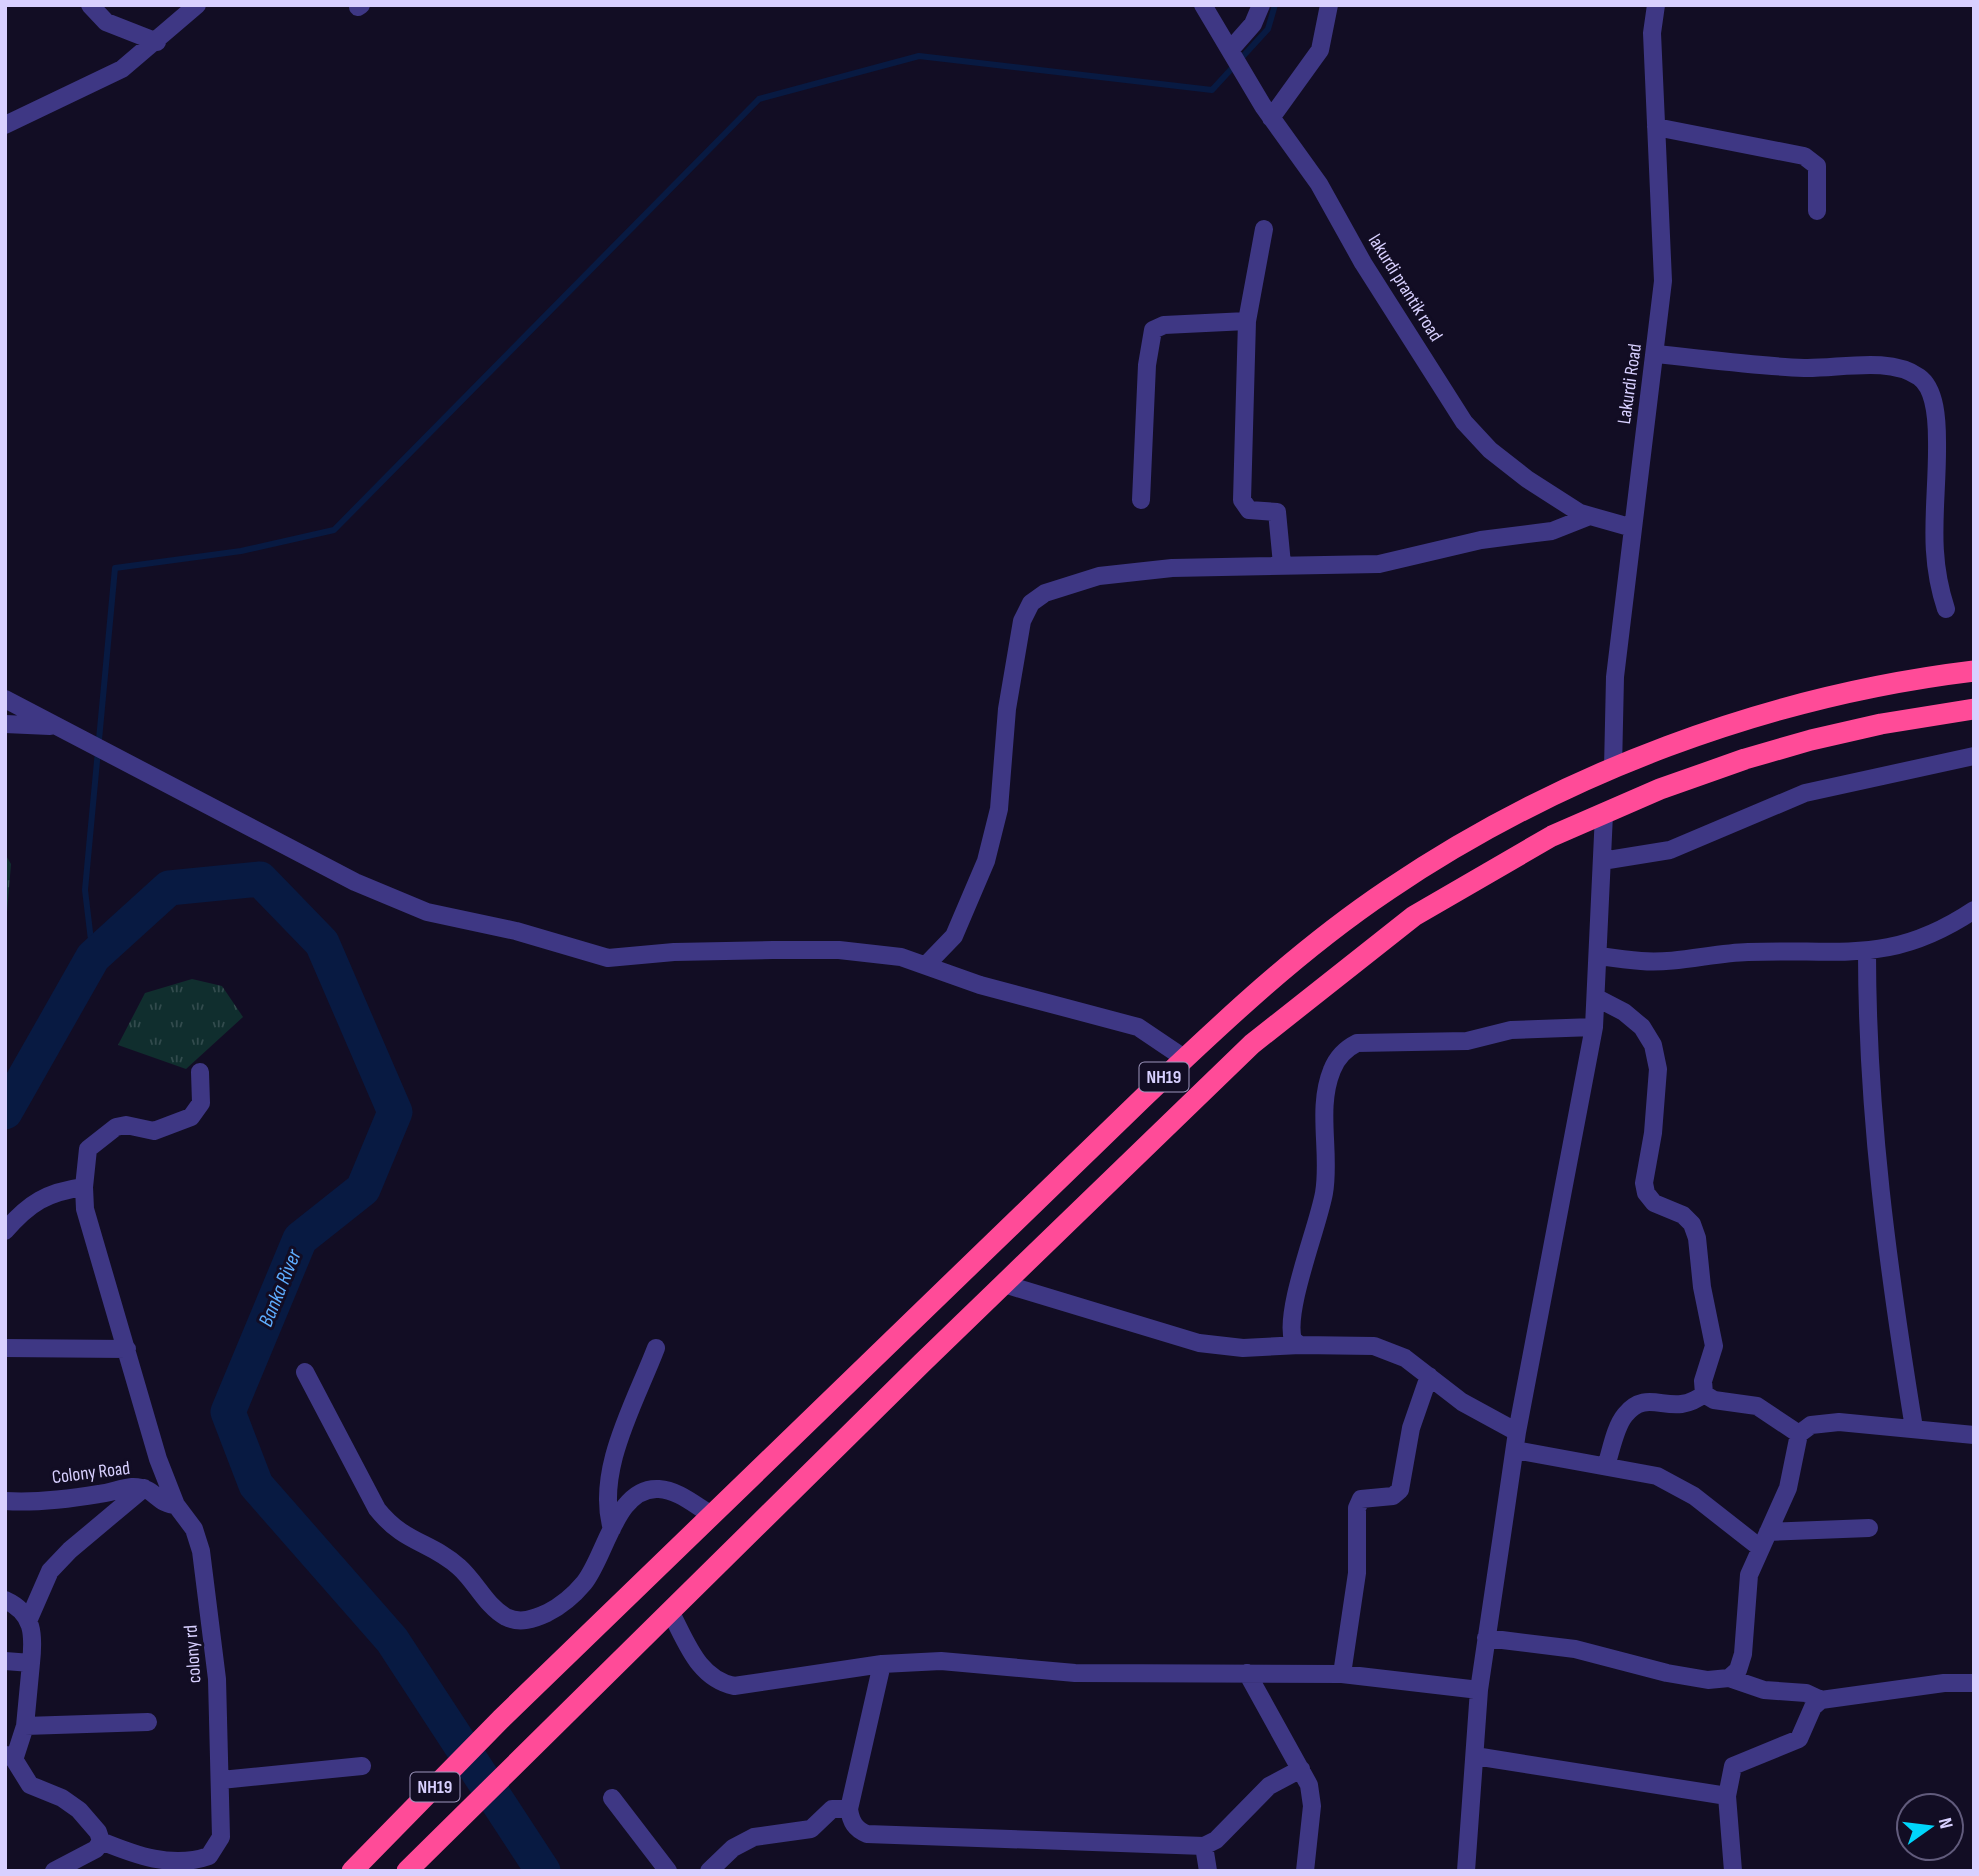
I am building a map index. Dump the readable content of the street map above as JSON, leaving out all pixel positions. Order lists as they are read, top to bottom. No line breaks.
{"streets":{"highway":["NH19"],"street":["lakurdi prantik road","Lakurdi Road","Colony Road","colony rd"]},"crossings":[["lakurdi prantik road","Lakurdi Road"],["Lakurdi Road","NH19"],["Colony Road","colony rd"]],"water":["Banka River"],"north":"right"}
